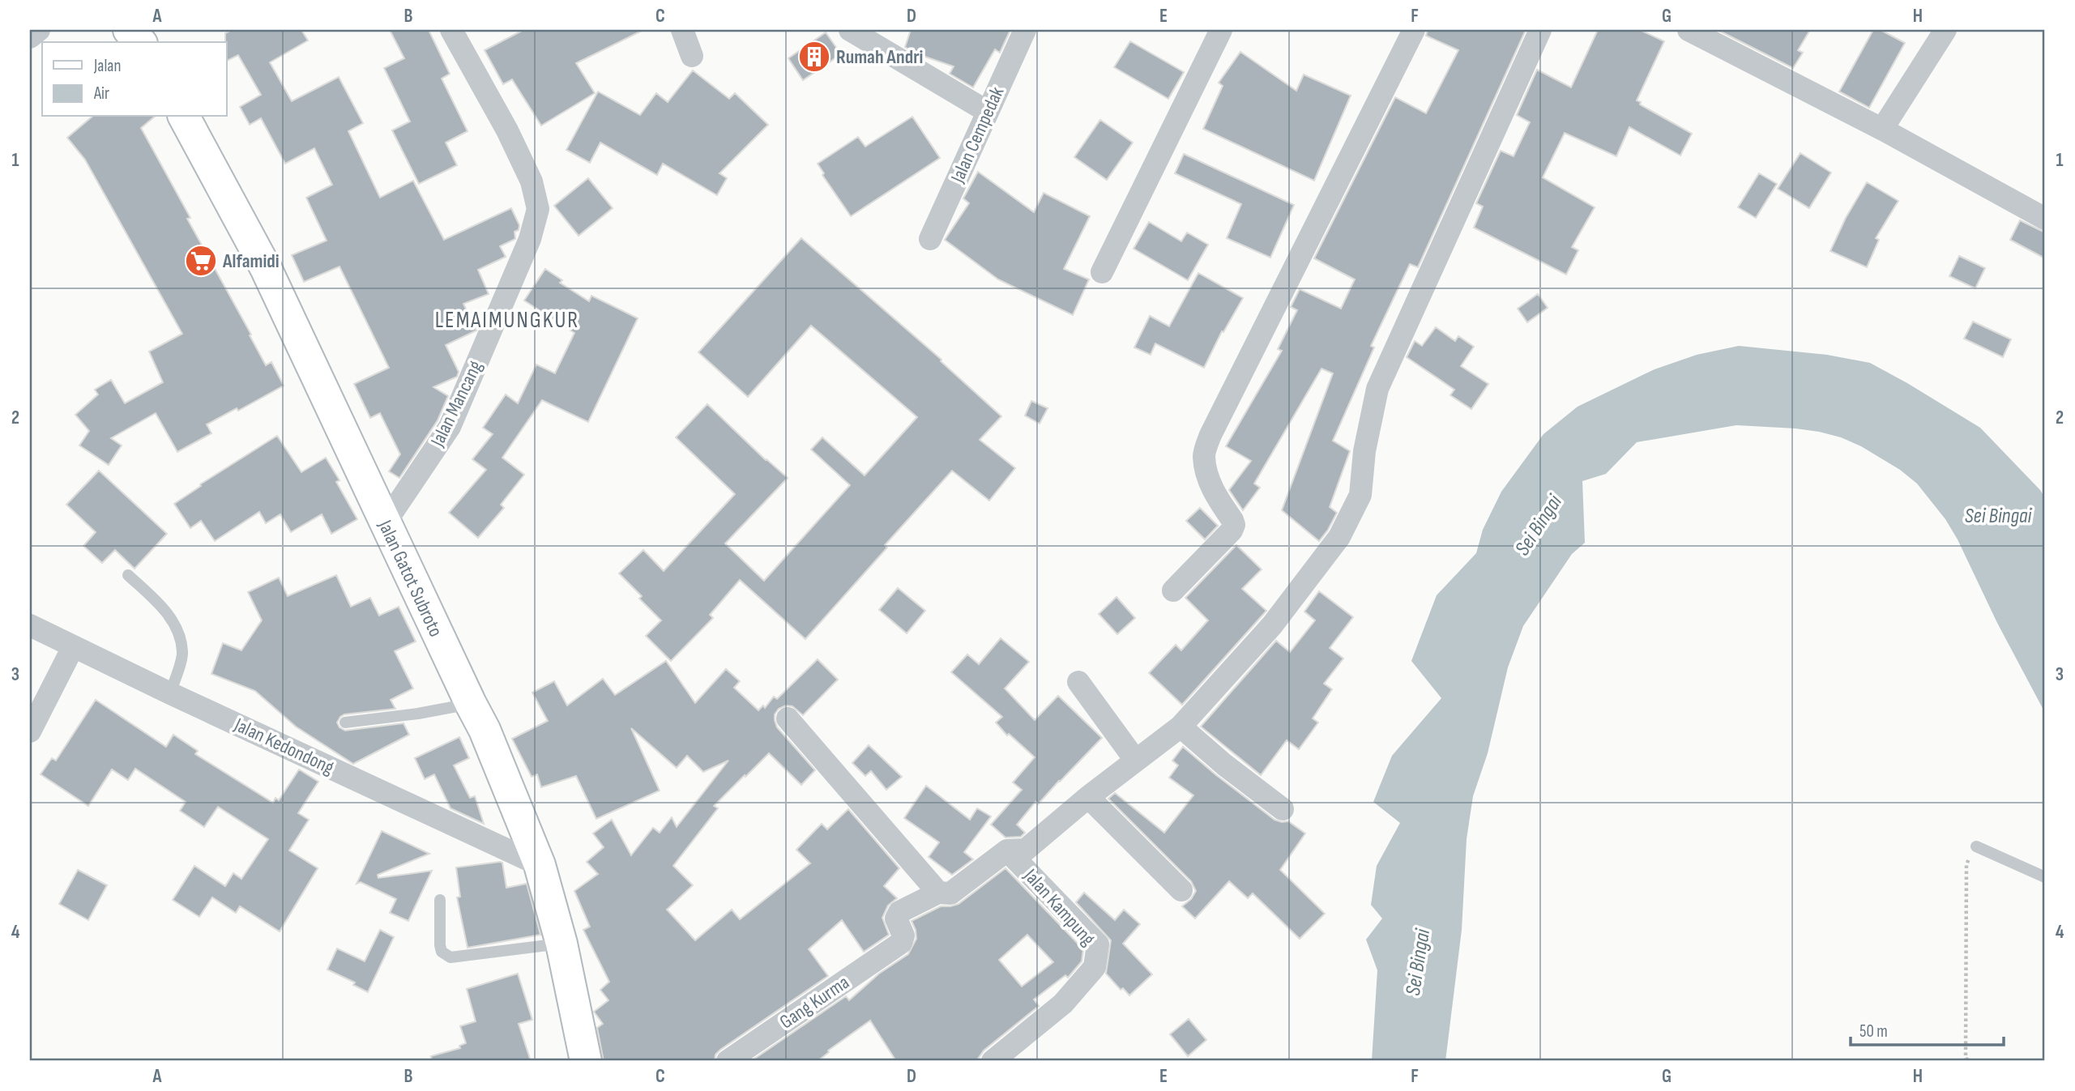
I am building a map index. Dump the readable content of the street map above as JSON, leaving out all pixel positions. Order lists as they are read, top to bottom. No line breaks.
{"streets":{"main road":["Jalan Gatot Subroto"],"street":["Jalan Cempedak","Jalan Mancang","Jalan Kedondong","Jalan Kampung","Gang Kurma"]},"crossings":[["Jalan Mancang","Jalan Gatot Subroto"],["Jalan Gatot Subroto","Jalan Kedondong"]],"districts":["LEMAIMUNGKUR"],"water":["Sei Bingai"],"places":{"building":["Rumah Andri"],"supermarket":["Alfamidi"]},"legend":["Jalan","Air"],"scale_bar":"50 m","grid":{"columns":["A","B","C","D","E","F","G","H"],"rows":["1","2","3","4"]}}
